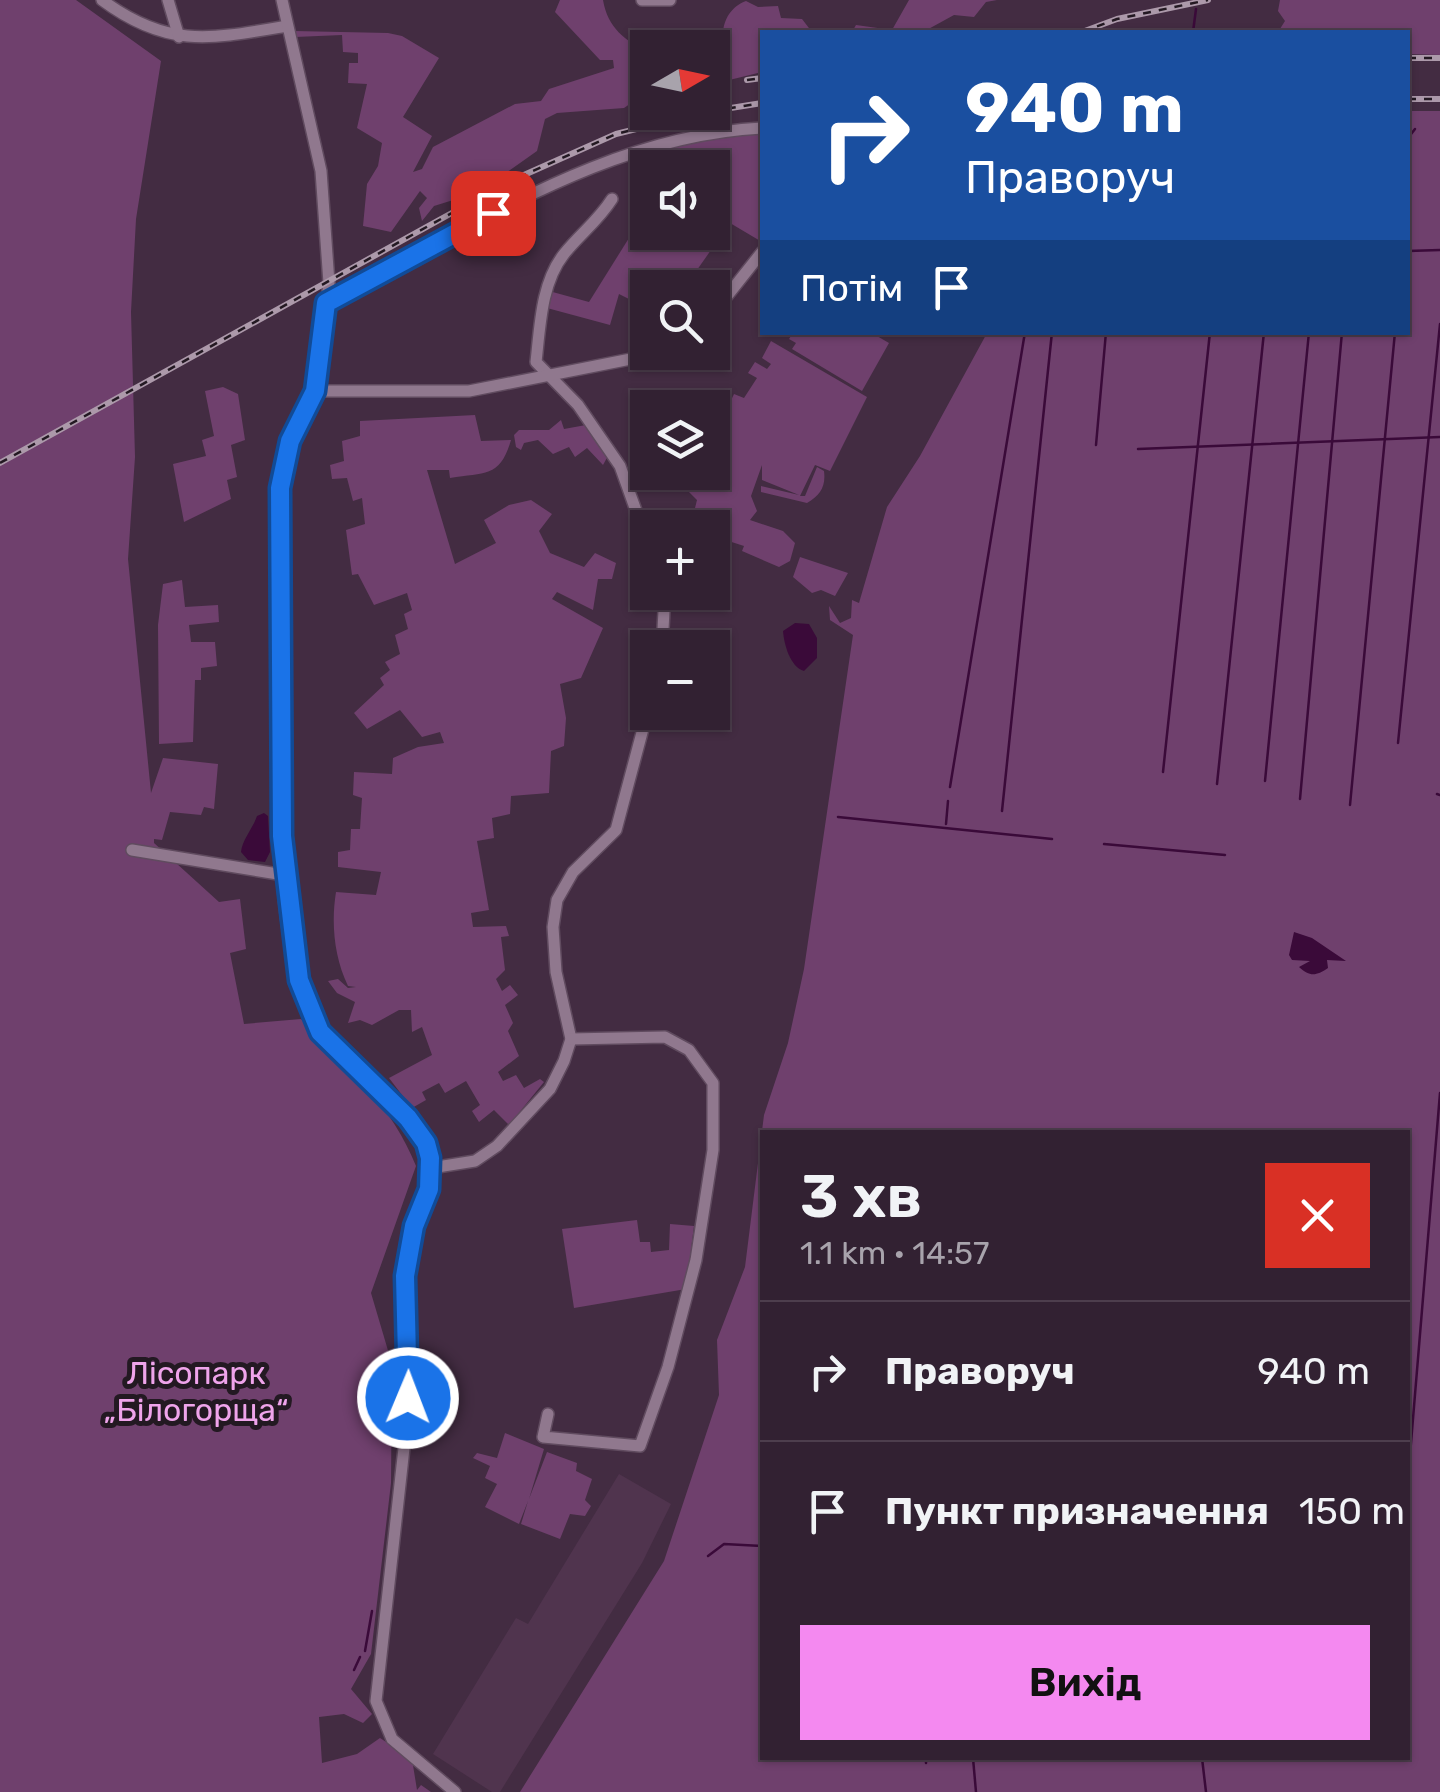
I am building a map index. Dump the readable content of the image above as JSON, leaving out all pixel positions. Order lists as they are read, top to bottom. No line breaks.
{"parks":["Лісопарк „Білогорща“"],"north":"right","page":{"map_buttons":["+","−"],"turn":["940 m","Праворуч"],"then":"Потім","heading":["3 хв","1.1 km · 14:57"],"list":[{"name":"Праворуч","value":"940 m"},{"name":"Пункт призначення","value":"150 m"}],"buttons":"Вихід"}}
